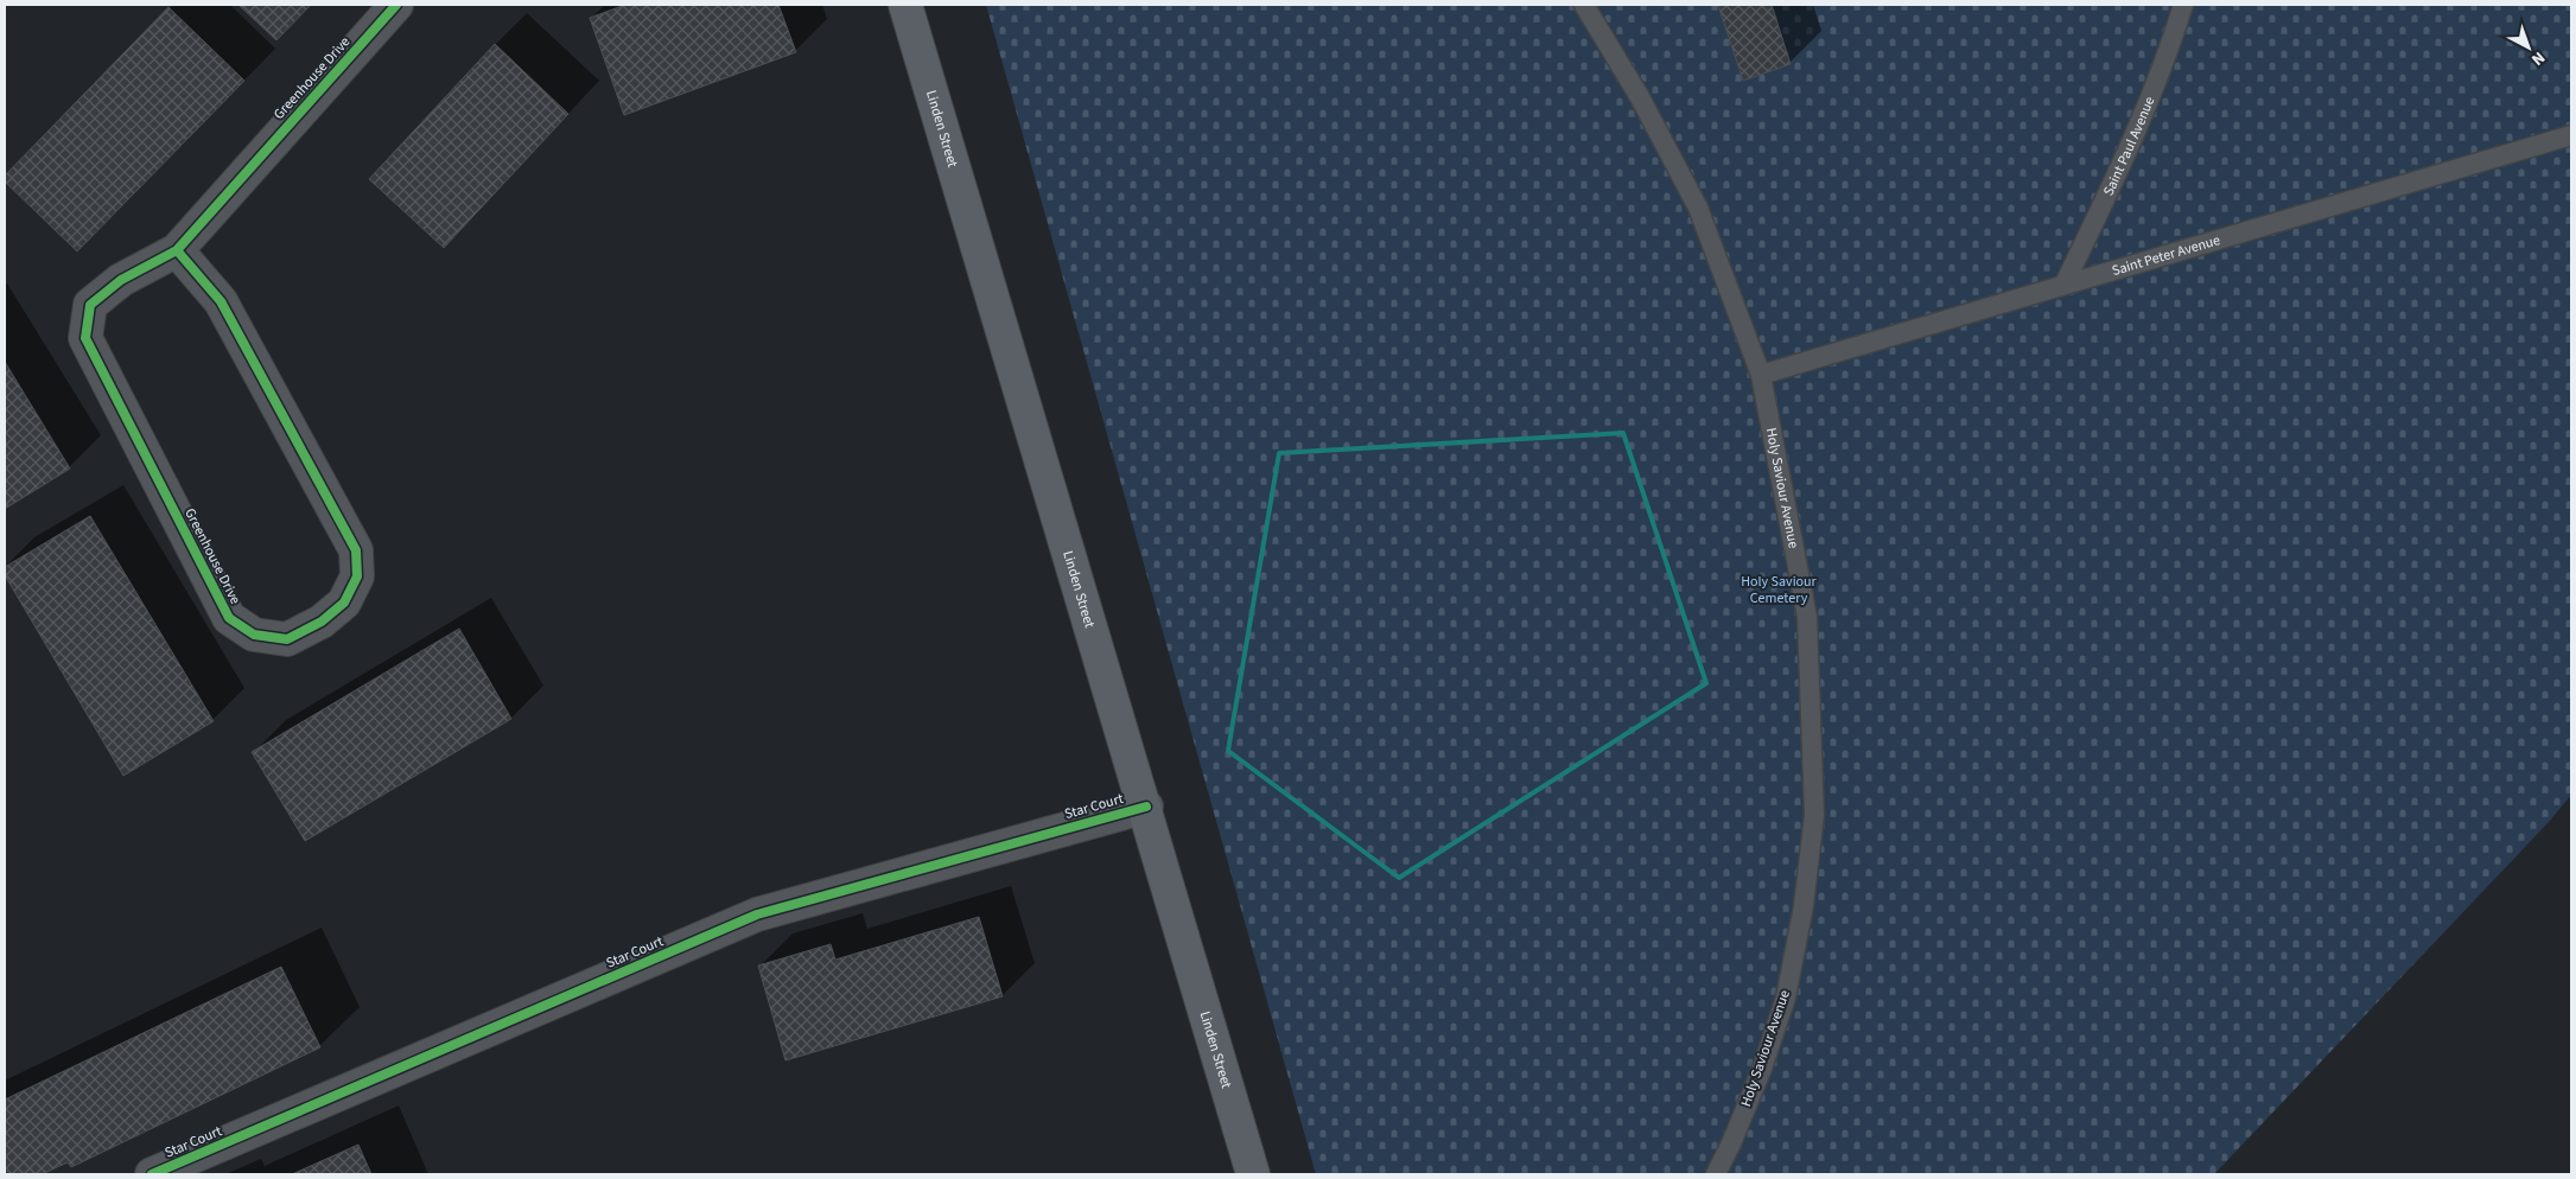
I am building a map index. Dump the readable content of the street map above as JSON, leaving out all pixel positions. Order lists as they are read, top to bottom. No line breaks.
{"streets":{"main road":["Linden Street"],"street":["Greenhouse Drive","Star Court"],"lane":["Saint Paul Avenue","Saint Peter Avenue","Holy Saviour Avenue"]},"crossings":[["Linden Street","Star Court"],["Saint Paul Avenue","Saint Peter Avenue"],["Saint Peter Avenue","Holy Saviour Avenue"]],"parks":["Holy Saviour Cemetery"],"north":"bottom right"}
